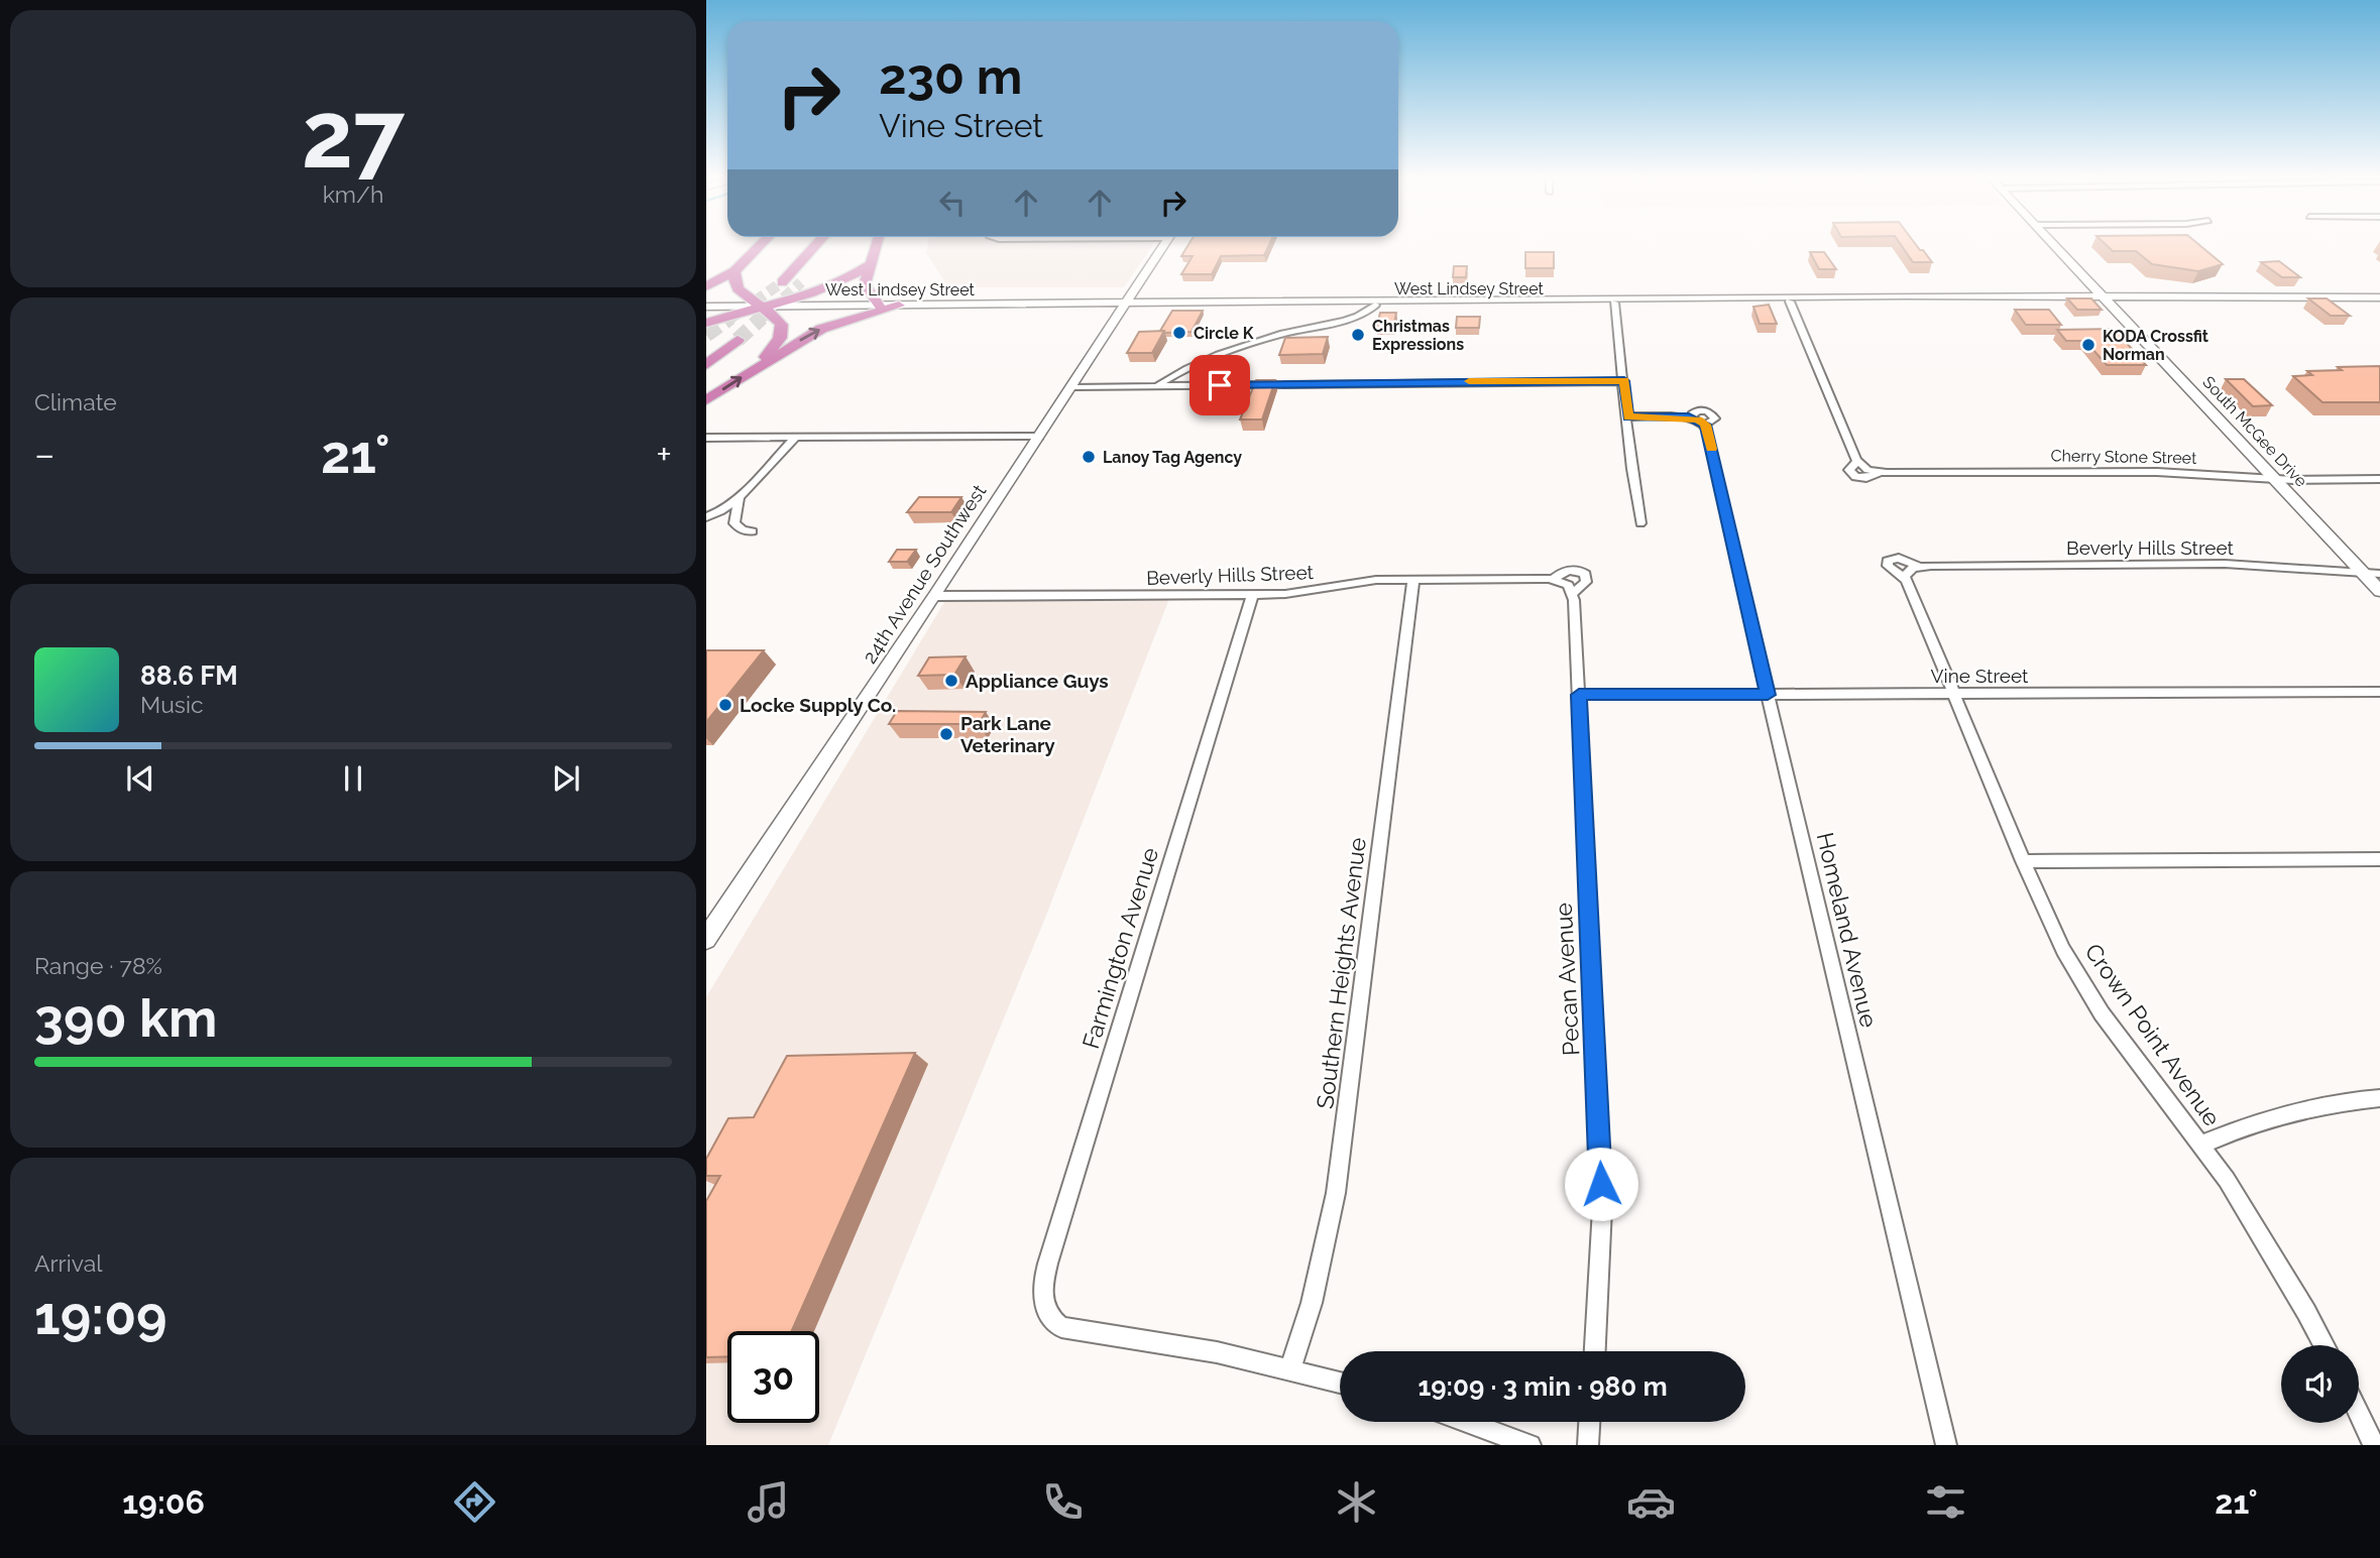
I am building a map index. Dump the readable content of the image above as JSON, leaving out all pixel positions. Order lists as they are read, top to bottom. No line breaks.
{"streets":{"street":["West Lindsey Street","South McGee Drive","Cherry Stone Street","Beverly Hills Street","24th Avenue Southwest","Vine Street","Homeland Avenue","Farmington Avenue","Southern Heights Avenue","Pecan Avenue","Crown Point Avenue"]},"crossings":[["West Lindsey Street","South McGee Drive"],["West Lindsey Street","24th Avenue Southwest"],["South McGee Drive","Cherry Stone Street"],["South McGee Drive","Beverly Hills Street"],["Beverly Hills Street","24th Avenue Southwest"],["Beverly Hills Street","Farmington Avenue"],["Beverly Hills Street","Southern Heights Avenue"],["Beverly Hills Street","Pecan Avenue"],["Beverly Hills Street","Crown Point Avenue"],["Vine Street","Homeland Avenue"],["Vine Street","Pecan Avenue"],["Vine Street","Crown Point Avenue"],["Farmington Avenue","Southern Heights Avenue"]],"places":["Circle K","Christmas Expressions","KODA Crossfit Norman","Lanoy Tag Agency","Appliance Guys","Locke Supply Co.","Park Lane Veterinary"],"page":{"tile":[["27","km/h"],"Climate",["Range · 78%","390 km"],["Arrival","19:09"]],"turn":["230 m","Vine Street"],"heat":["−","21°","+"],"song":["88.6 FM","Music"],"limit":"30","trip":"19:09 · 3 min · 980 m","tabs":["19:06","21°"]}}
